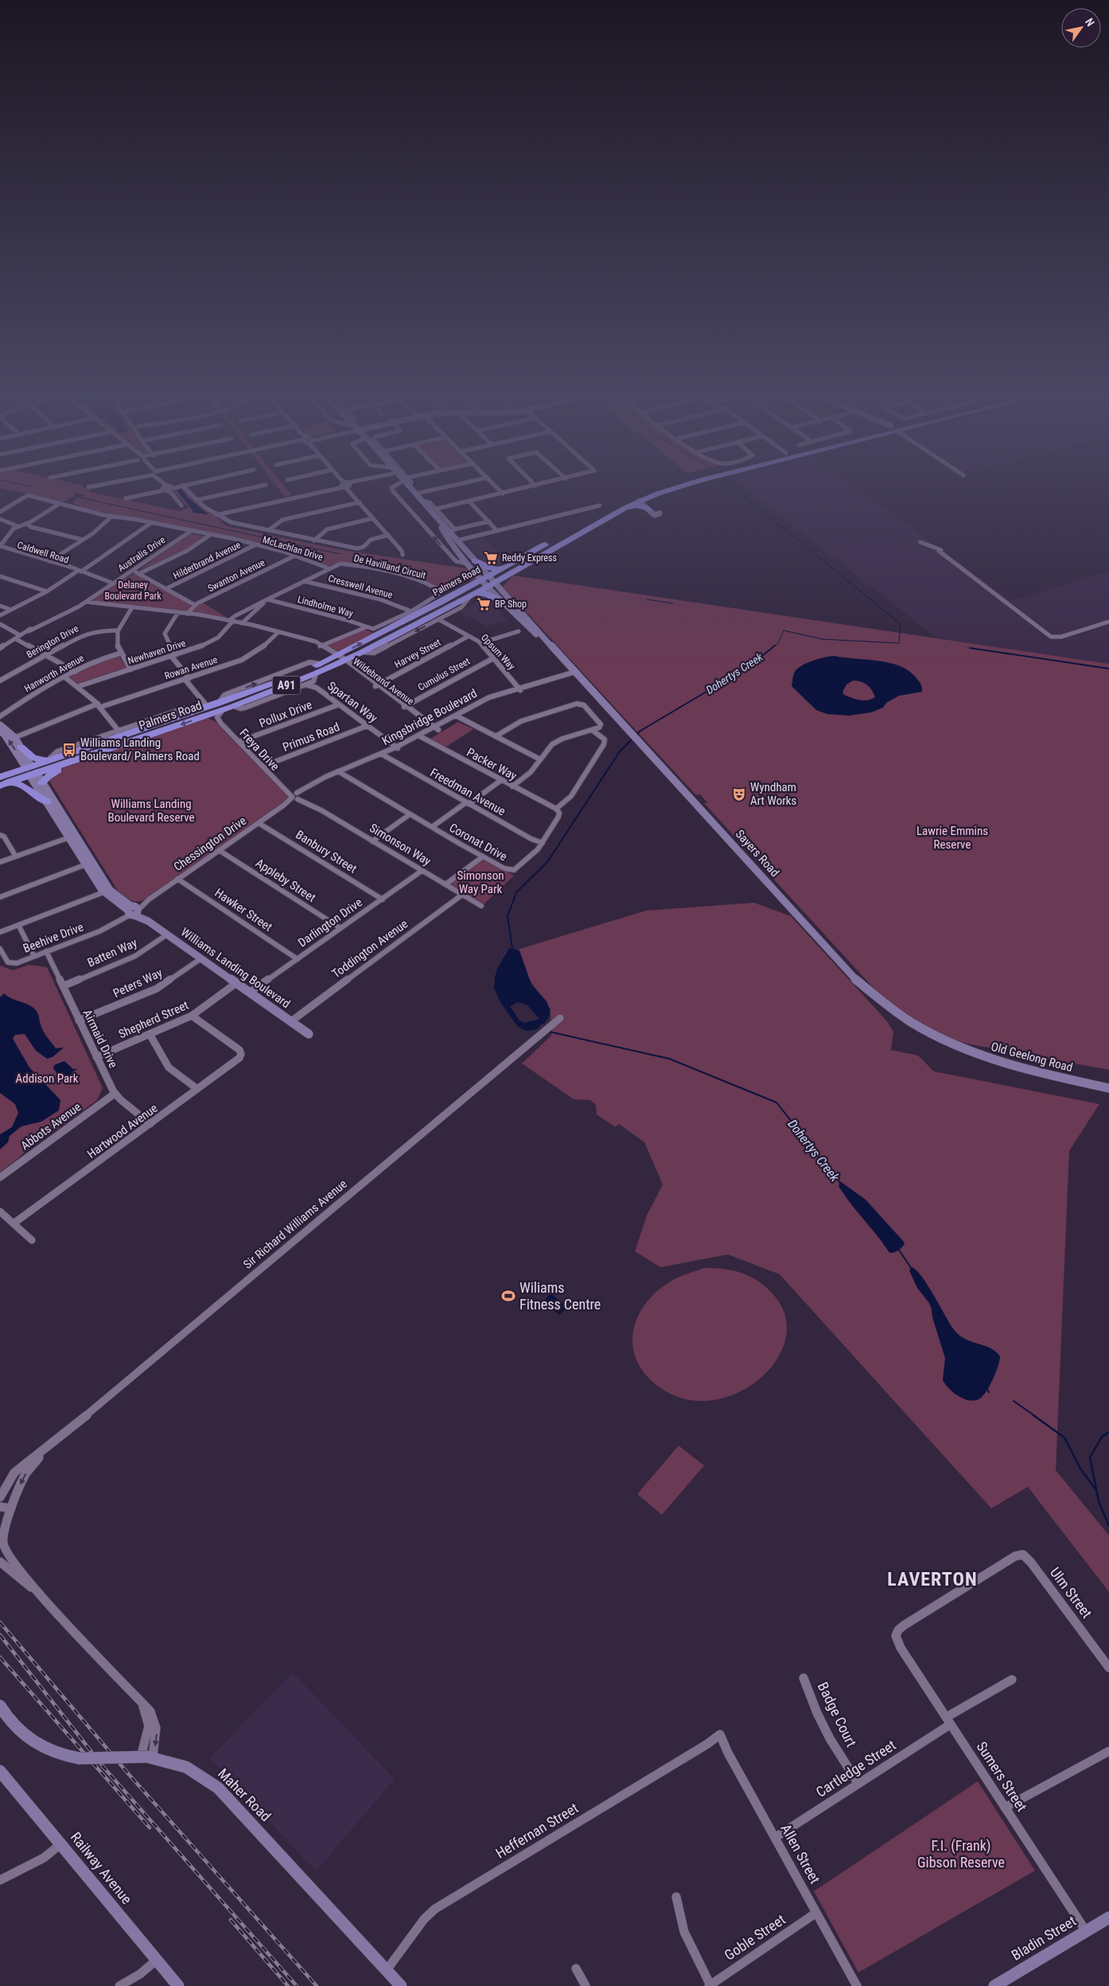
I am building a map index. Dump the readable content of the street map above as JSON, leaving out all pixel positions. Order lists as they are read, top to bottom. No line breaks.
{"streets":{"highway":["Palmers Road","A91"],"main road":["Sayers Road","Williams Landing Boulevard","Old Geelong Road","Maher Road","Railway Avenue","Bladin Street"],"street":["McLachlan Drive","Caldwell Road","Australis Drive","Hilderbrand Avenue","De Havilland Circuit","Swanton Avenue","Cresswell Avenue","Lindholme Way","Berington Drive","Newhaven Drive","Opsum Way","Harvey Street","Rowan Avenue","Hanworth Avenue","Cumulus Street","Wildebrand Avenue","Spartan Way","Pollux Drive","Kingsbridge Boulevard","Primus Road","Freya Drive","Packer Way","Freedman Avenue","Coronat Drive","Chessington Drive","Simonson Way","Banbury Street","Appleby Street","Hawker Street","Darlington Drive","Beehive Drive","Toddington Avenue","Batten Way","Peters Way","Shepherd Street","Airmaid Drive","Abbots Avenue","Hartwood Avenue","Sir Richard Williams Avenue","Ulm Street","Badge Court","Cartledge Street","Sumers Street","Heffernan Street","Allen Street","Goble Street"]},"crossings":[["McLachlan Drive","Australis Drive"],["McLachlan Drive","Hilderbrand Avenue"],["McLachlan Drive","De Havilland Circuit"],["McLachlan Drive","Swanton Avenue"],["Caldwell Road","Australis Drive"],["De Havilland Circuit","Cresswell Avenue"],["De Havilland Circuit","Lindholme Way"],["De Havilland Circuit","Newhaven Drive"],["Palmers Road","Opsum Way"],["Palmers Road","Wildebrand Avenue"],["Palmers Road","Spartan Way"],["Palmers Road","Freya Drive"],["Palmers Road","Sayers Road"],["Palmers Road","Williams Landing Boulevard"],["Opsum Way","Harvey Street"],["Opsum Way","Cumulus Street"],["Opsum Way","Kingsbridge Boulevard"],["Harvey Street","Wildebrand Avenue"],["Cumulus Street","Wildebrand Avenue"],["Wildebrand Avenue","Kingsbridge Boulevard"],["Spartan Way","Pollux Drive"],["Spartan Way","Kingsbridge Boulevard"],["Spartan Way","Primus Road"],["Pollux Drive","Freya Drive"],["Kingsbridge Boulevard","Freya Drive"],["Kingsbridge Boulevard","Packer Way"],["Kingsbridge Boulevard","Freedman Avenue"],["Kingsbridge Boulevard","Coronat Drive"],["Kingsbridge Boulevard","Chessington Drive"],["Kingsbridge Boulevard","Simonson Way"],["Kingsbridge Boulevard","Sayers Road"],["Primus Road","Freya Drive"],["Freya Drive","Chessington Drive"],["Freya Drive","Simonson Way"],["Packer Way","Coronat Drive"],["Freedman Avenue","Coronat Drive"],["Chessington Drive","Simonson Way"],["Chessington Drive","Banbury Street"],["Chessington Drive","Appleby Street"],["Chessington Drive","Hawker Street"],["Chessington Drive","Beehive Drive"],["Chessington Drive","Williams Landing Boulevard"],["Simonson Way","Darlington Drive"],["Simonson Way","Toddington Avenue"],["Banbury Street","Darlington Drive"],["Sayers Road","Old Geelong Road"],["Appleby Street","Darlington Drive"],["Hawker Street","Darlington Drive"],["Darlington Drive","Williams Landing Boulevard"],["Beehive Drive","Williams Landing Boulevard"],["Beehive Drive","Airmaid Drive"],["Toddington Avenue","Williams Landing Boulevard"],["Batten Way","Williams Landing Boulevard"],["Batten Way","Airmaid Drive"],["Williams Landing Boulevard","Peters Way"],["Williams Landing Boulevard","Shepherd Street"],["Peters Way","Airmaid Drive"],["Shepherd Street","Airmaid Drive"],["Shepherd Street","Hartwood Avenue"],["Airmaid Drive","Abbots Avenue"],["Airmaid Drive","Hartwood Avenue"],["Sir Richard Williams Avenue","Maher Road"],["Ulm Street","Sumers Street"],["Badge Court","Cartledge Street"],["Cartledge Street","Sumers Street"],["Cartledge Street","Allen Street"],["Sumers Street","Bladin Street"],["Maher Road","Heffernan Street"],["Heffernan Street","Allen Street"],["Allen Street","Goble Street"]],"districts":["LAVERTON"],"water":["Dohertys Creek"],"parks":["Delaney Boulevard Park","Williams Landing Boulevard Reserve","Lawrie Emmins Reserve","Simonson Way Park","Addison Park","F.I. (Frank) Gibson Reserve"],"places":{"supermarket":["Reddy Express","BP Shop"],"bus stop":["Williams Landing Boulevard/ Palmers Road"],"theatre":["Wyndham Art Works"],"sports":["Wiliams Fitness Centre"]},"north":"top right"}
